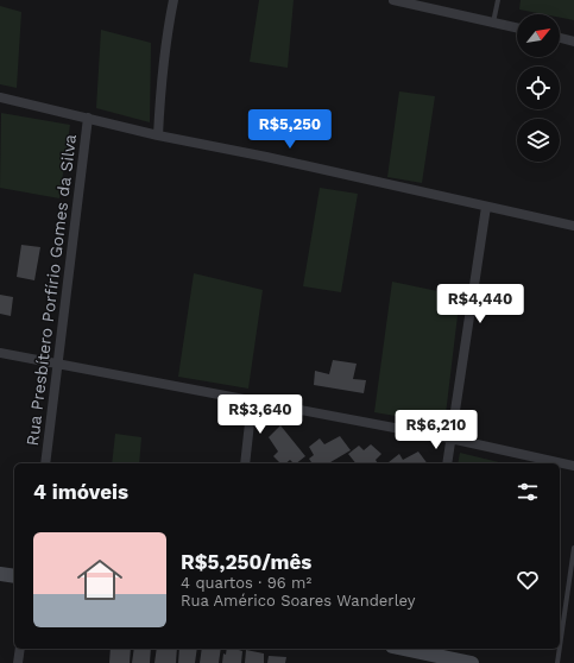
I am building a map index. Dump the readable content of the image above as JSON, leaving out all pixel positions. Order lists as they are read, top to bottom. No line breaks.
{"streets":{"street":["Rua Presbítero Porfírio Gomes da Silva"]},"north":"top right","page":{"price":["R$5,250","R$4,440","R$3,640","R$6,210"],"heading":"4 imóveis","list":[{"name":"R$5,250/mês","note":"4 quartos · 96 m² · Rua Américo Soares Wanderley"}]}}
